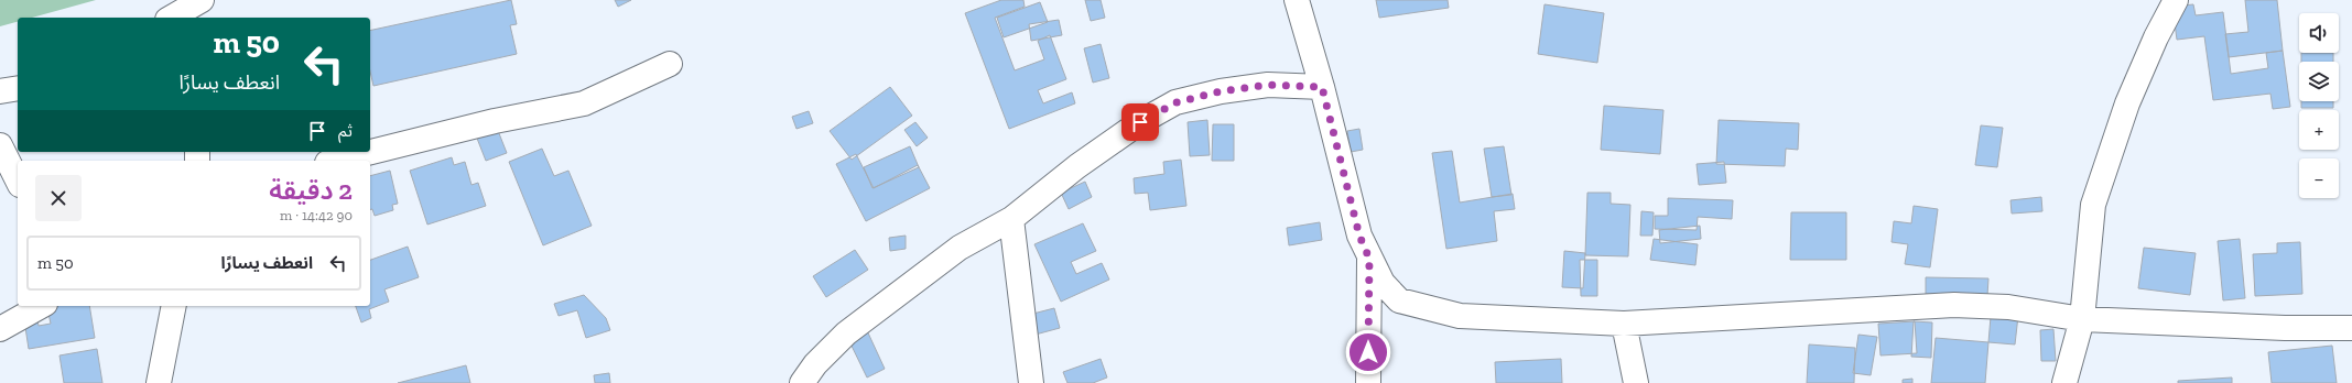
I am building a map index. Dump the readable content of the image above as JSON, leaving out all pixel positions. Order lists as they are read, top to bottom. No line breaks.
{"page":{"map_buttons":["+","−"],"turn":["50 m","انعطف يسارًا"],"then":"ثم","heading":["2 دقيقة","90 m · 14:42"],"list":[{"name":"انعطف يسارًا","value":"50 m"}]}}
